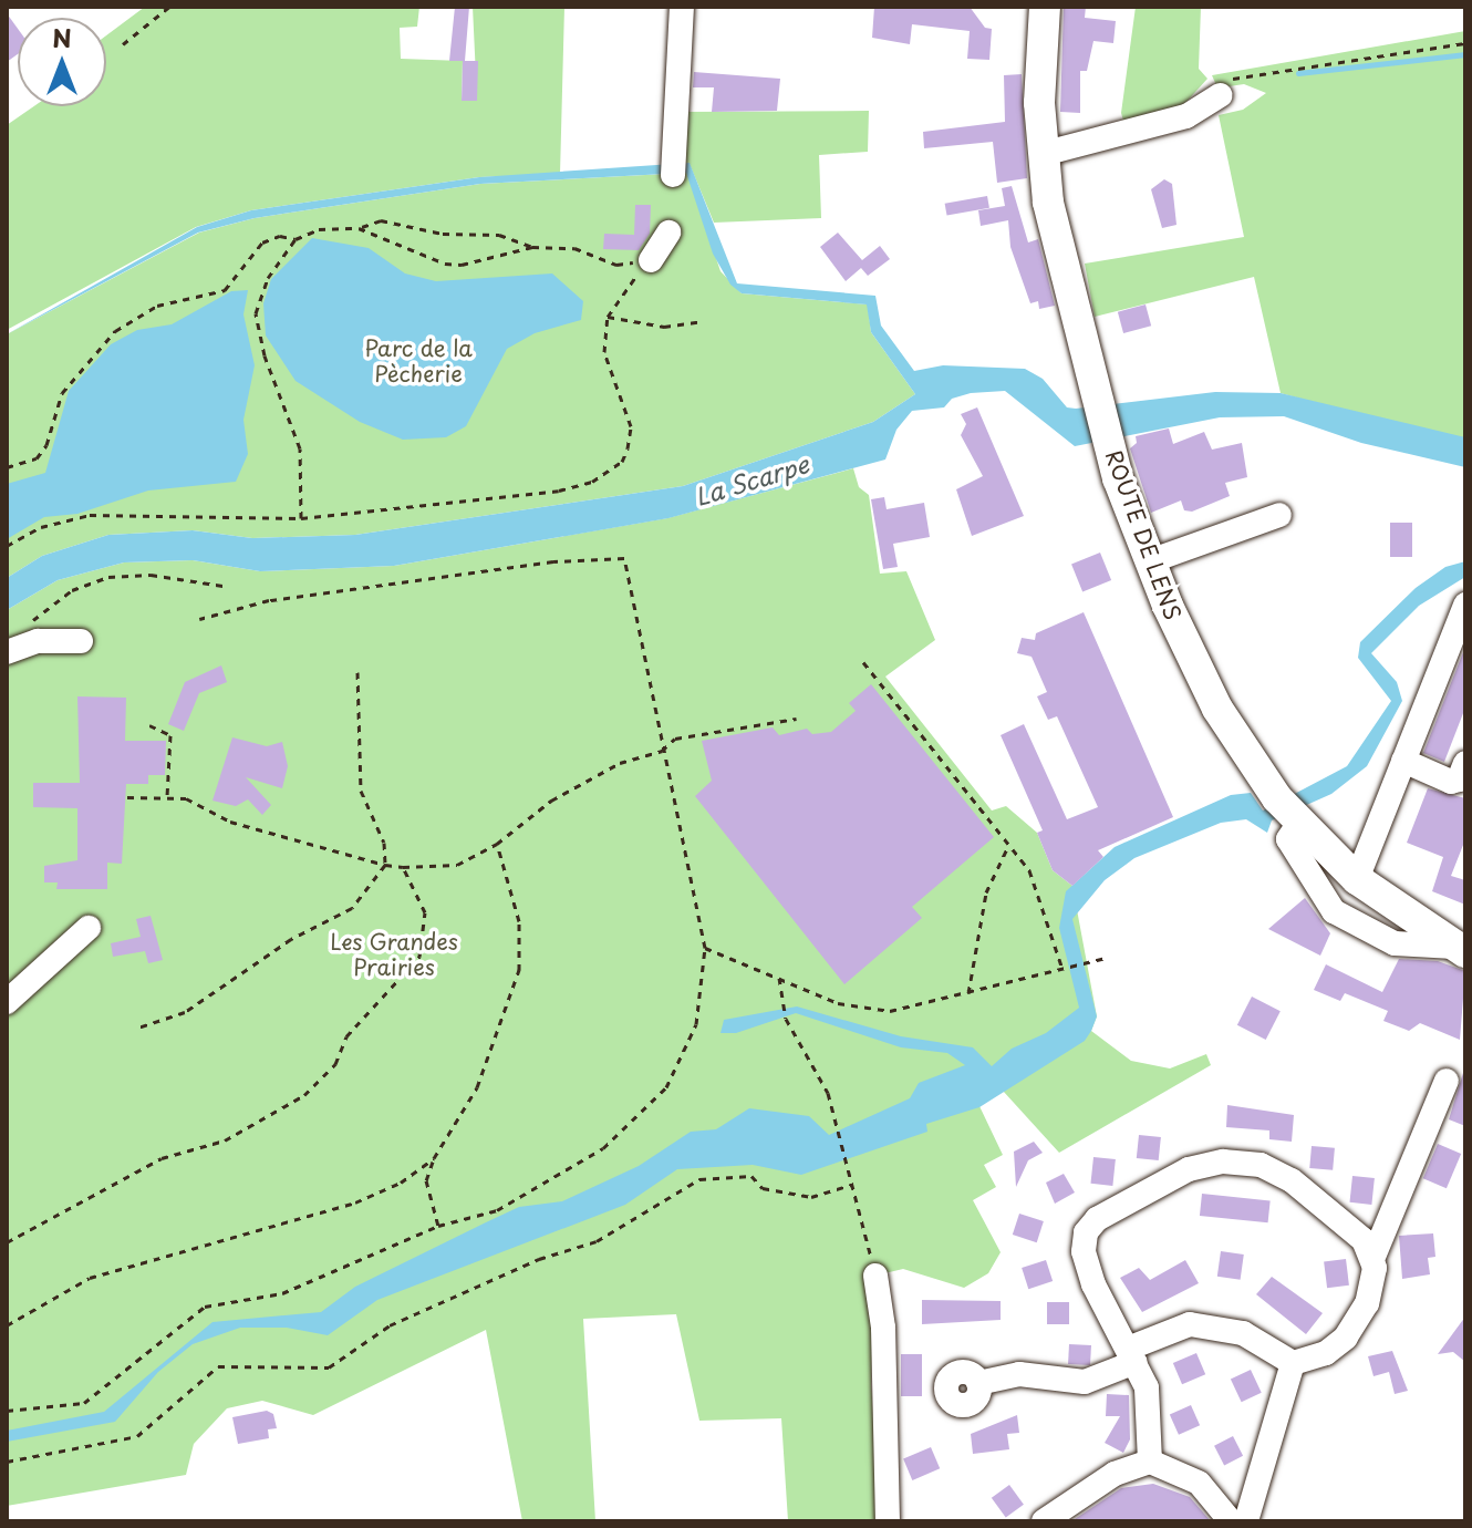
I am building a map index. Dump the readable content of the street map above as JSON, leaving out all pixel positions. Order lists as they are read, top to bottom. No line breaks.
{"streets":{"main road":["ROUTE DE LENS"]},"water":["La Scarpe"],"parks":["Parc de la Pècherie","Les Grandes Prairies"],"north":"top"}
